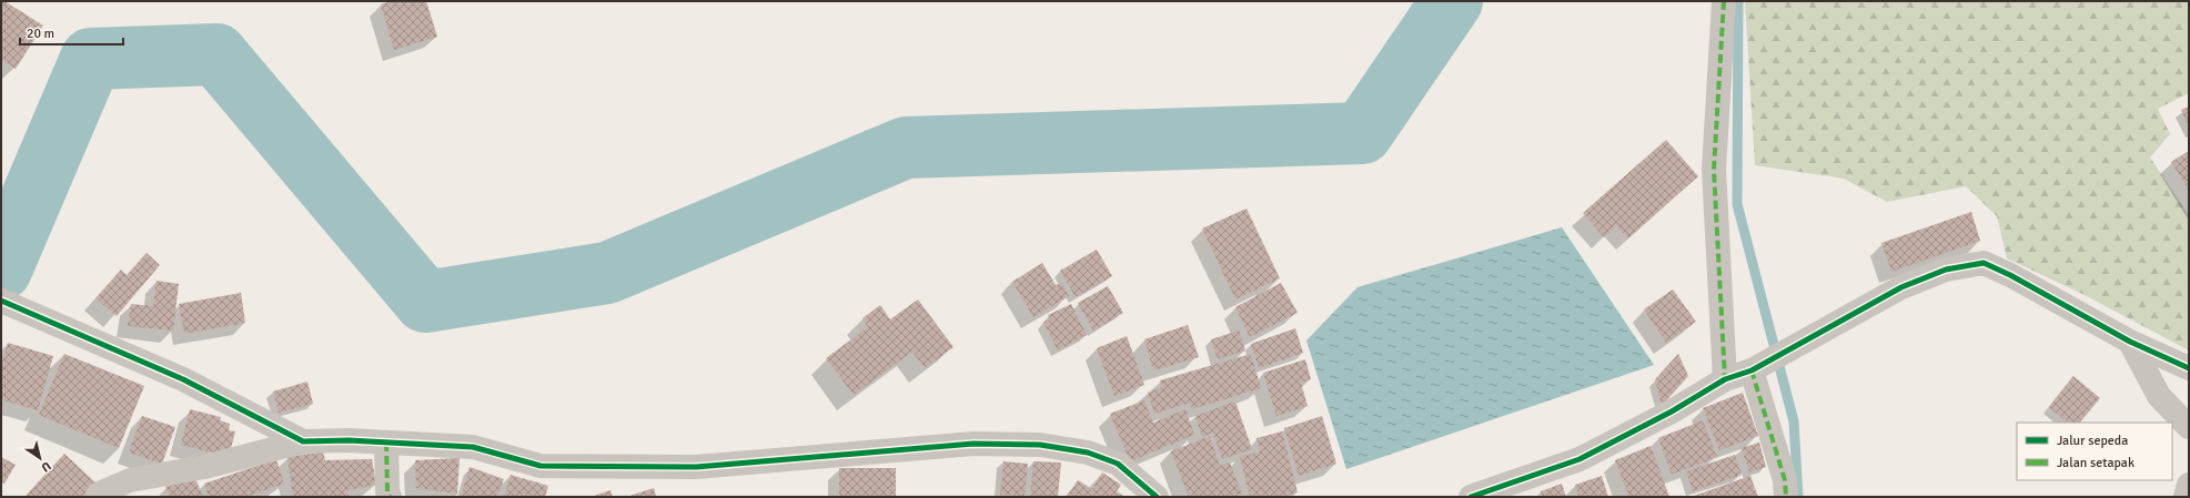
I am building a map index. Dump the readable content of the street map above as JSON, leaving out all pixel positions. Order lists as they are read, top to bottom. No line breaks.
{"legend":["Jalur sepeda","Jalan setapak"],"scale_bar":"20 m","north":"bottom right"}
